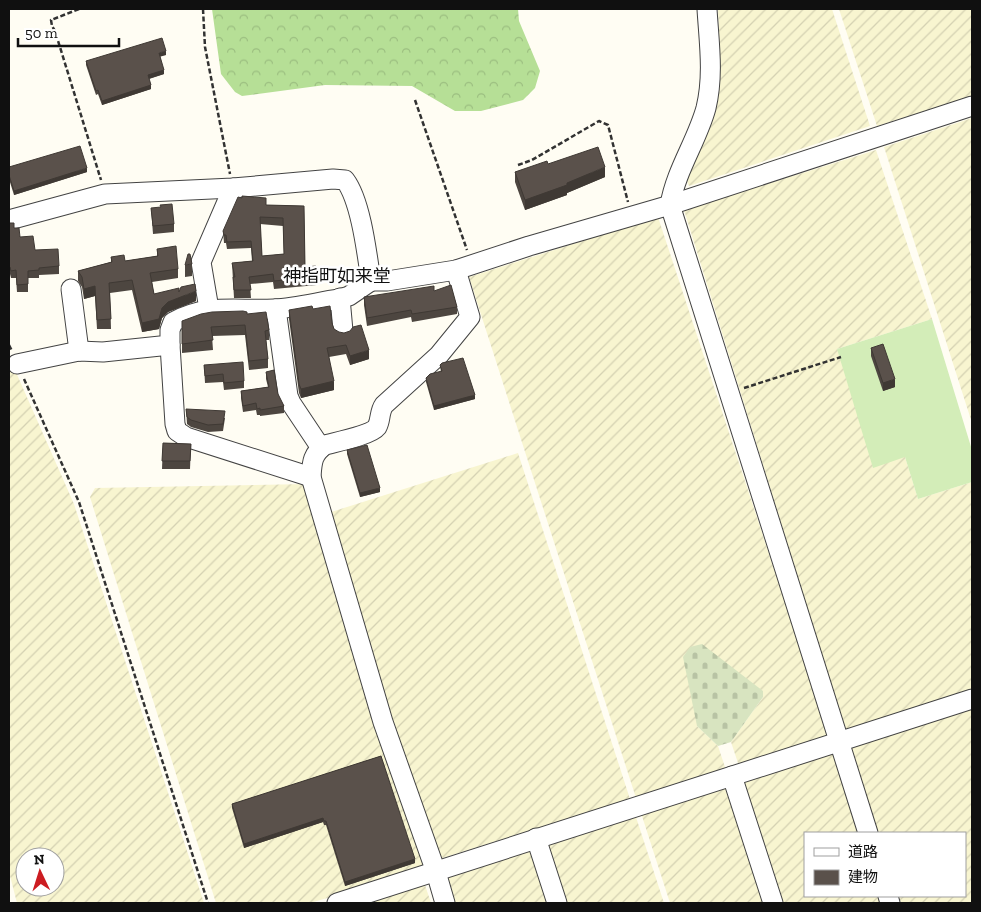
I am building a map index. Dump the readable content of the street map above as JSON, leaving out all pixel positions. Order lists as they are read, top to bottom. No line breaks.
{"districts":["神指町如来堂"],"legend":["道路","建物"],"scale_bar":"50 m","north":"top"}
